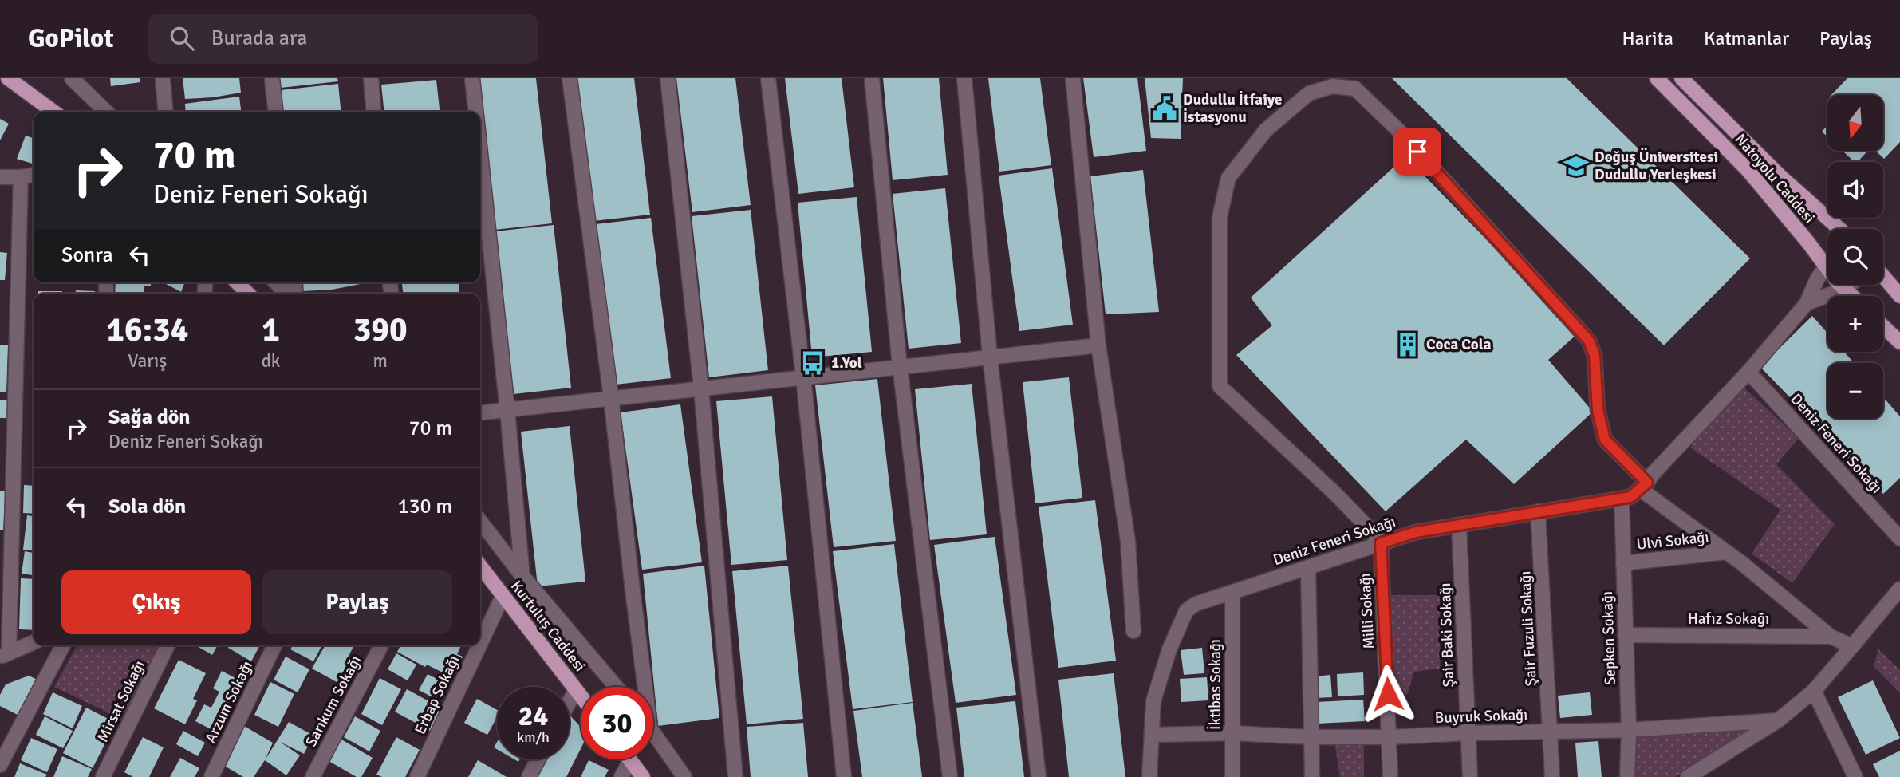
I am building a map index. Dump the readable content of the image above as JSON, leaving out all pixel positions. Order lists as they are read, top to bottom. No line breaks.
{"streets":{"main road":["Natoyolu Caddesi","Kurtuluş Caddesi"],"street":["Deniz Feneri Sokağı","Ulvi Sokağı","Milli Sokağı","Hafız Sokağı","Şair Fuzuli Sokağı","Şair Baki Sokağı","Sepken Sokağı","İktibas Sokağı","Erbap Sokağı","Mirsat Sokağı","Sarıkum Sokağı","Arzum Sokağı","Buyruk Sokağı"]},"crossings":[["Natoyolu Caddesi","Deniz Feneri Sokağı"],["Deniz Feneri Sokağı","Milli Sokağı"],["Deniz Feneri Sokağı","Şair Fuzuli Sokağı"],["Deniz Feneri Sokağı","Şair Baki Sokağı"],["Deniz Feneri Sokağı","Sepken Sokağı"],["Deniz Feneri Sokağı","İktibas Sokağı"],["Deniz Feneri Sokağı","Buyruk Sokağı"],["Ulvi Sokağı","Sepken Sokağı"],["Milli Sokağı","Buyruk Sokağı"],["Hafız Sokağı","Sepken Sokağı"],["Kurtuluş Caddesi","Erbap Sokağı"],["Şair Fuzuli Sokağı","Buyruk Sokağı"],["Şair Baki Sokağı","Buyruk Sokağı"],["Sepken Sokağı","Buyruk Sokağı"],["İktibas Sokağı","Buyruk Sokağı"]],"places":{"public building":["Dudullu İtfaiye İstasyonu"],"school or university":["Doğuş Üniversitesi Dudullu Yerleşkesi"],"building":["Coca Cola"],"bus stop":["1.Yol"]},"north":"bottom","page":{"header":"GoPilot","search":"Burada ara","nav":["Harita","Katmanlar","Paylaş"],"map_buttons":["+","−"],"turn":["70 m","Deniz Feneri Sokağı"],"then":"Sonra","eta":["16:34","Varış","1","dk","390","m"],"list":[{"name":"Sağa dön","note":"Deniz Feneri Sokağı","value":"70 m"},{"name":"Sola dön","value":"130 m"}],"buttons":["Çıkış","Paylaş"],"speed":"24 km/h","limit":"30"}}
